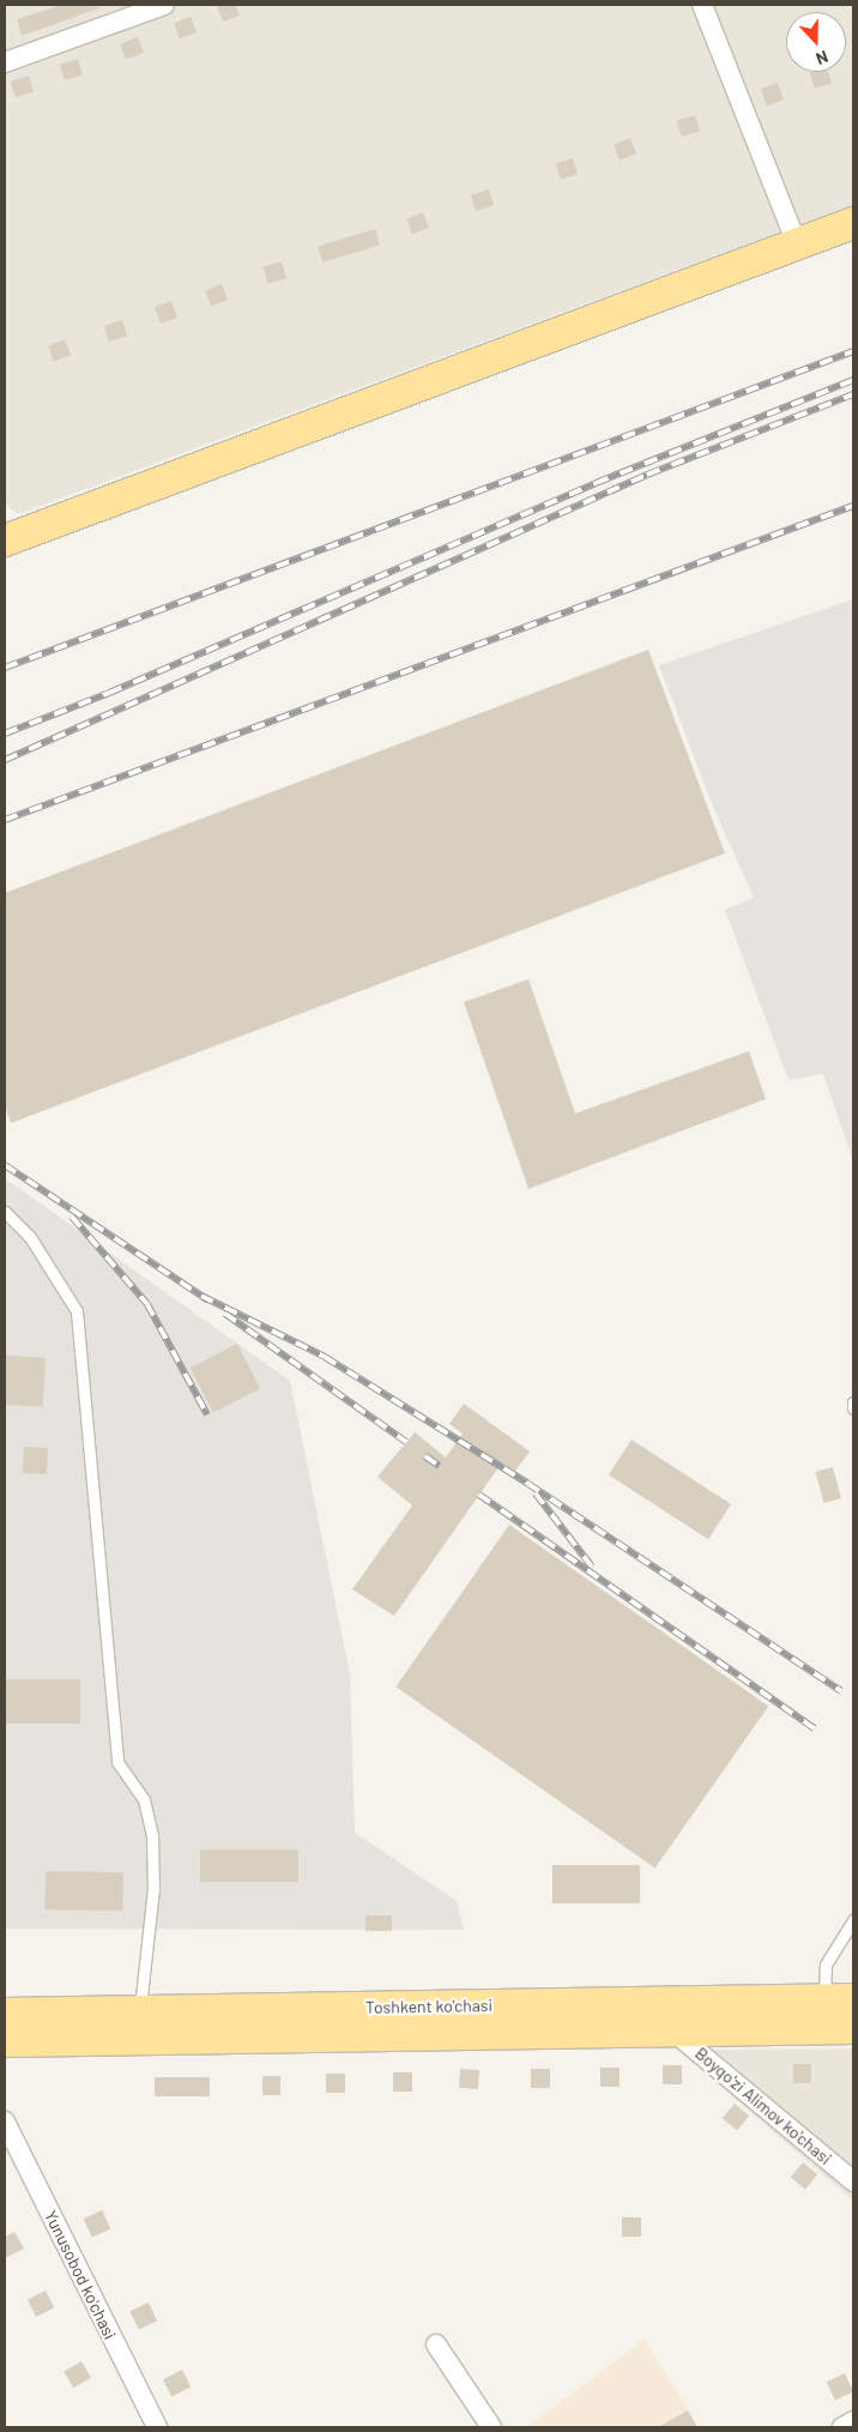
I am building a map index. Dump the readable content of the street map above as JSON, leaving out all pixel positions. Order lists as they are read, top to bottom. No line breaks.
{"streets":{"main road":["Toshkent ko'chasi"],"street":["Boyqo'zi Alimov ko'chasi","Yunusobod ko'chasi"]},"crossings":[["Toshkent ko'chasi","Boyqo'zi Alimov ko'chasi"]],"north":"bottom"}
